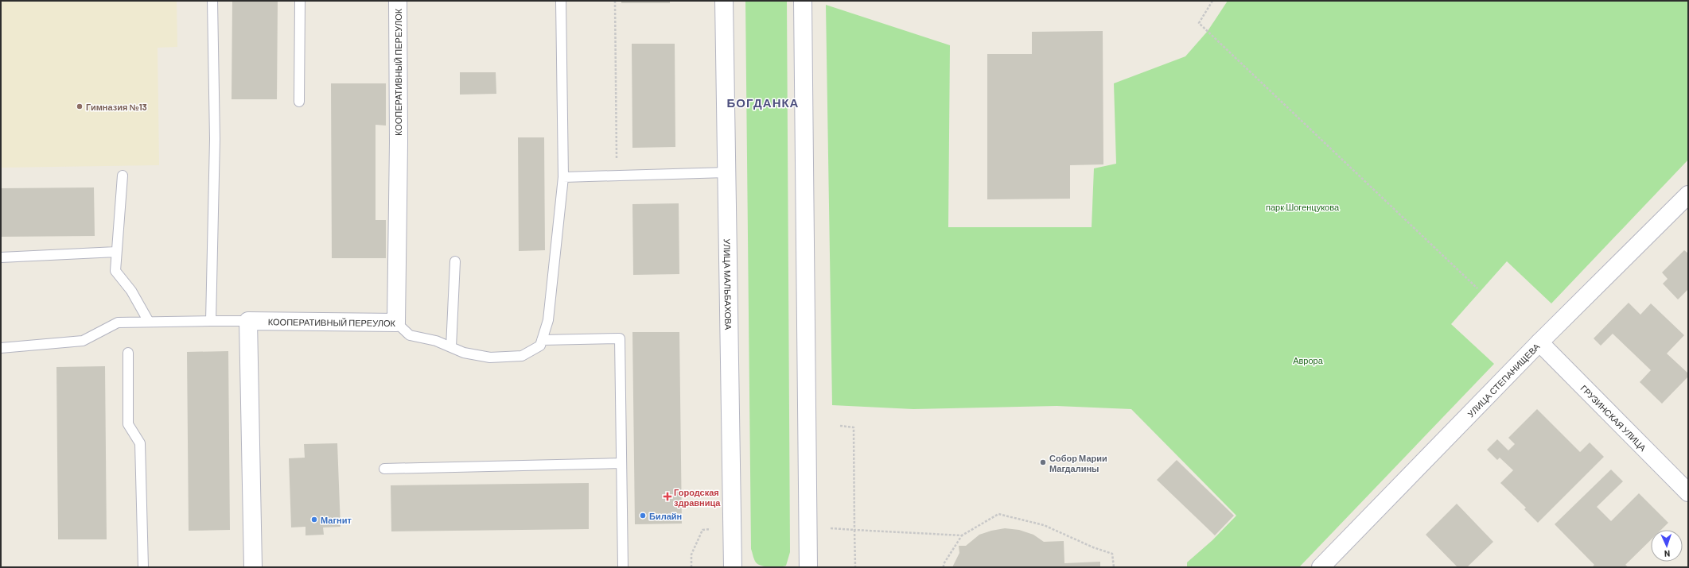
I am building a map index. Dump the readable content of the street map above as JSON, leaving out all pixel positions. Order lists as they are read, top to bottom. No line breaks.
{"streets":{"street":["КООПЕРАТИВНЫЙ ПЕРЕУЛОК","УЛИЦА МАЛЬБАХОВА","УЛИЦА СТЕПАНИЩЕВА","ГРУЗИНСКАЯ УЛИЦА"]},"crossings":[["УЛИЦА СТЕПАНИЩЕВА","ГРУЗИНСКАЯ УЛИЦА"]],"districts":["БОГДАНКА"],"parks":["парк Шогенцукова","Аврора"],"places":{"other":["Гимназия №13","Собор Марии Магдалины","Билайн","Магнит"],"health":["Городская здравница"]},"north":"bottom"}
